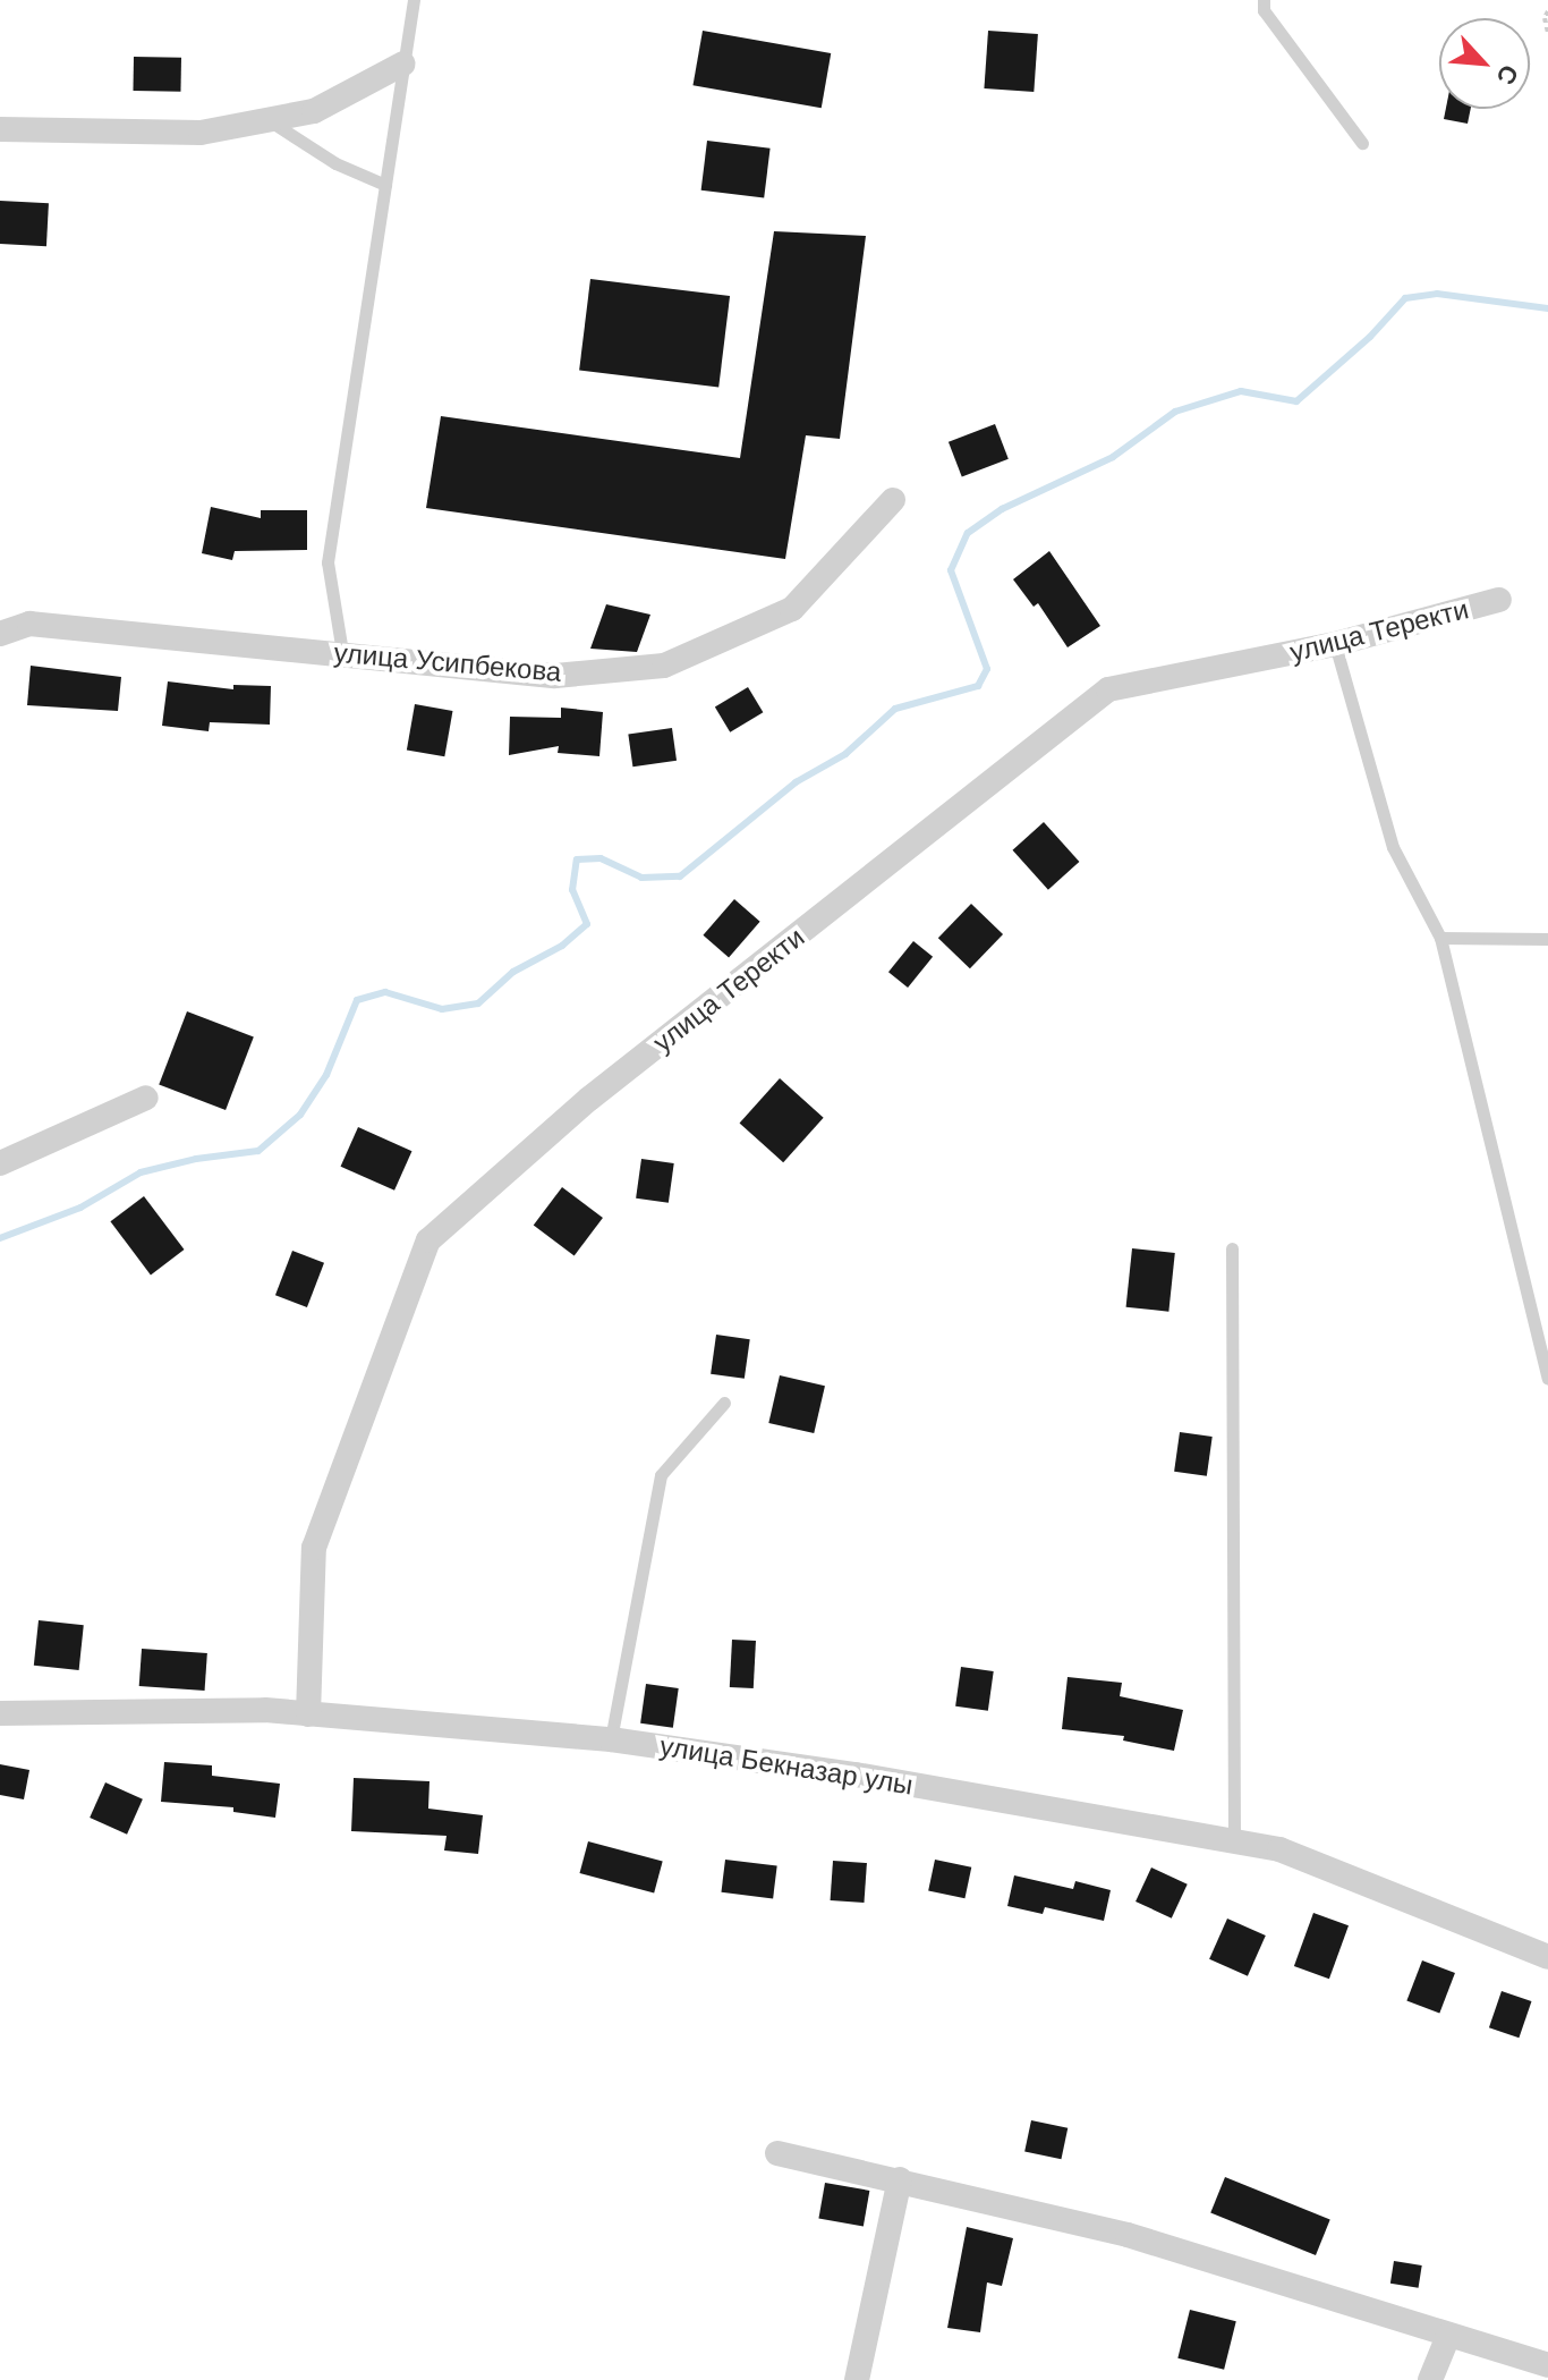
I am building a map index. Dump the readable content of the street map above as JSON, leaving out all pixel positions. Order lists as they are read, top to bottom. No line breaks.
{"streets":{"street":["улица Теректи","улица Усипбекова","улица Бекназар улы"]},"crossings":[["улица Теректи","улица Бекназар улы"]],"north":"bottom right"}
